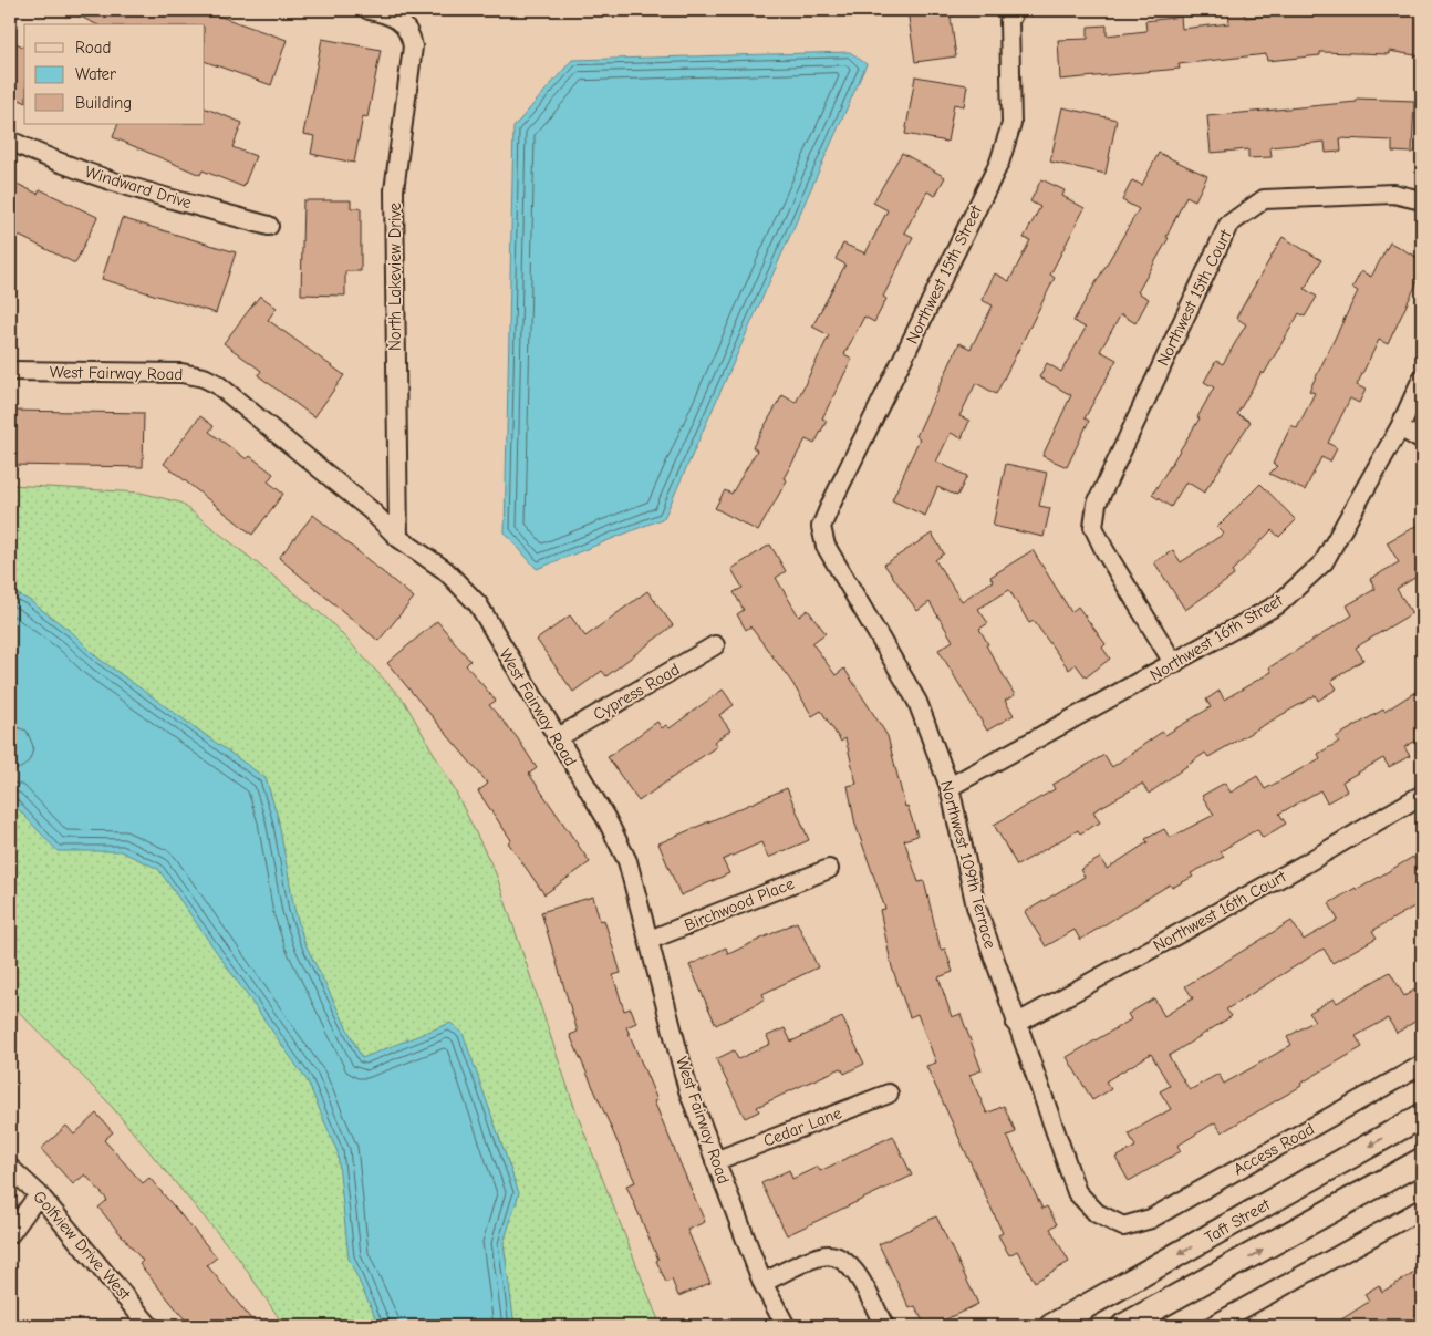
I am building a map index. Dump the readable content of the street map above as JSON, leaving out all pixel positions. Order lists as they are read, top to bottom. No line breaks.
{"streets":{"street":["Windward Drive","Northwest 15th Street","North Lakeview Drive","Northwest 15th Court","West Fairway Road","Northwest 16th Street","Cypress Road","Northwest 109th Terrace","Birchwood Place","Northwest 16th Court","Cedar Lane","Access Road","Taft Street","Golfview Drive West"]},"crossings":[["Northwest 15th Street","Northwest 109th Terrace"],["North Lakeview Drive","West Fairway Road"],["Northwest 15th Court","Northwest 16th Street"],["West Fairway Road","Cypress Road"],["West Fairway Road","Birchwood Place"],["West Fairway Road","Cedar Lane"],["Northwest 16th Street","Northwest 109th Terrace"],["Northwest 109th Terrace","Northwest 16th Court"],["Northwest 109th Terrace","Access Road"]],"legend":["Road","Water","Building"]}
